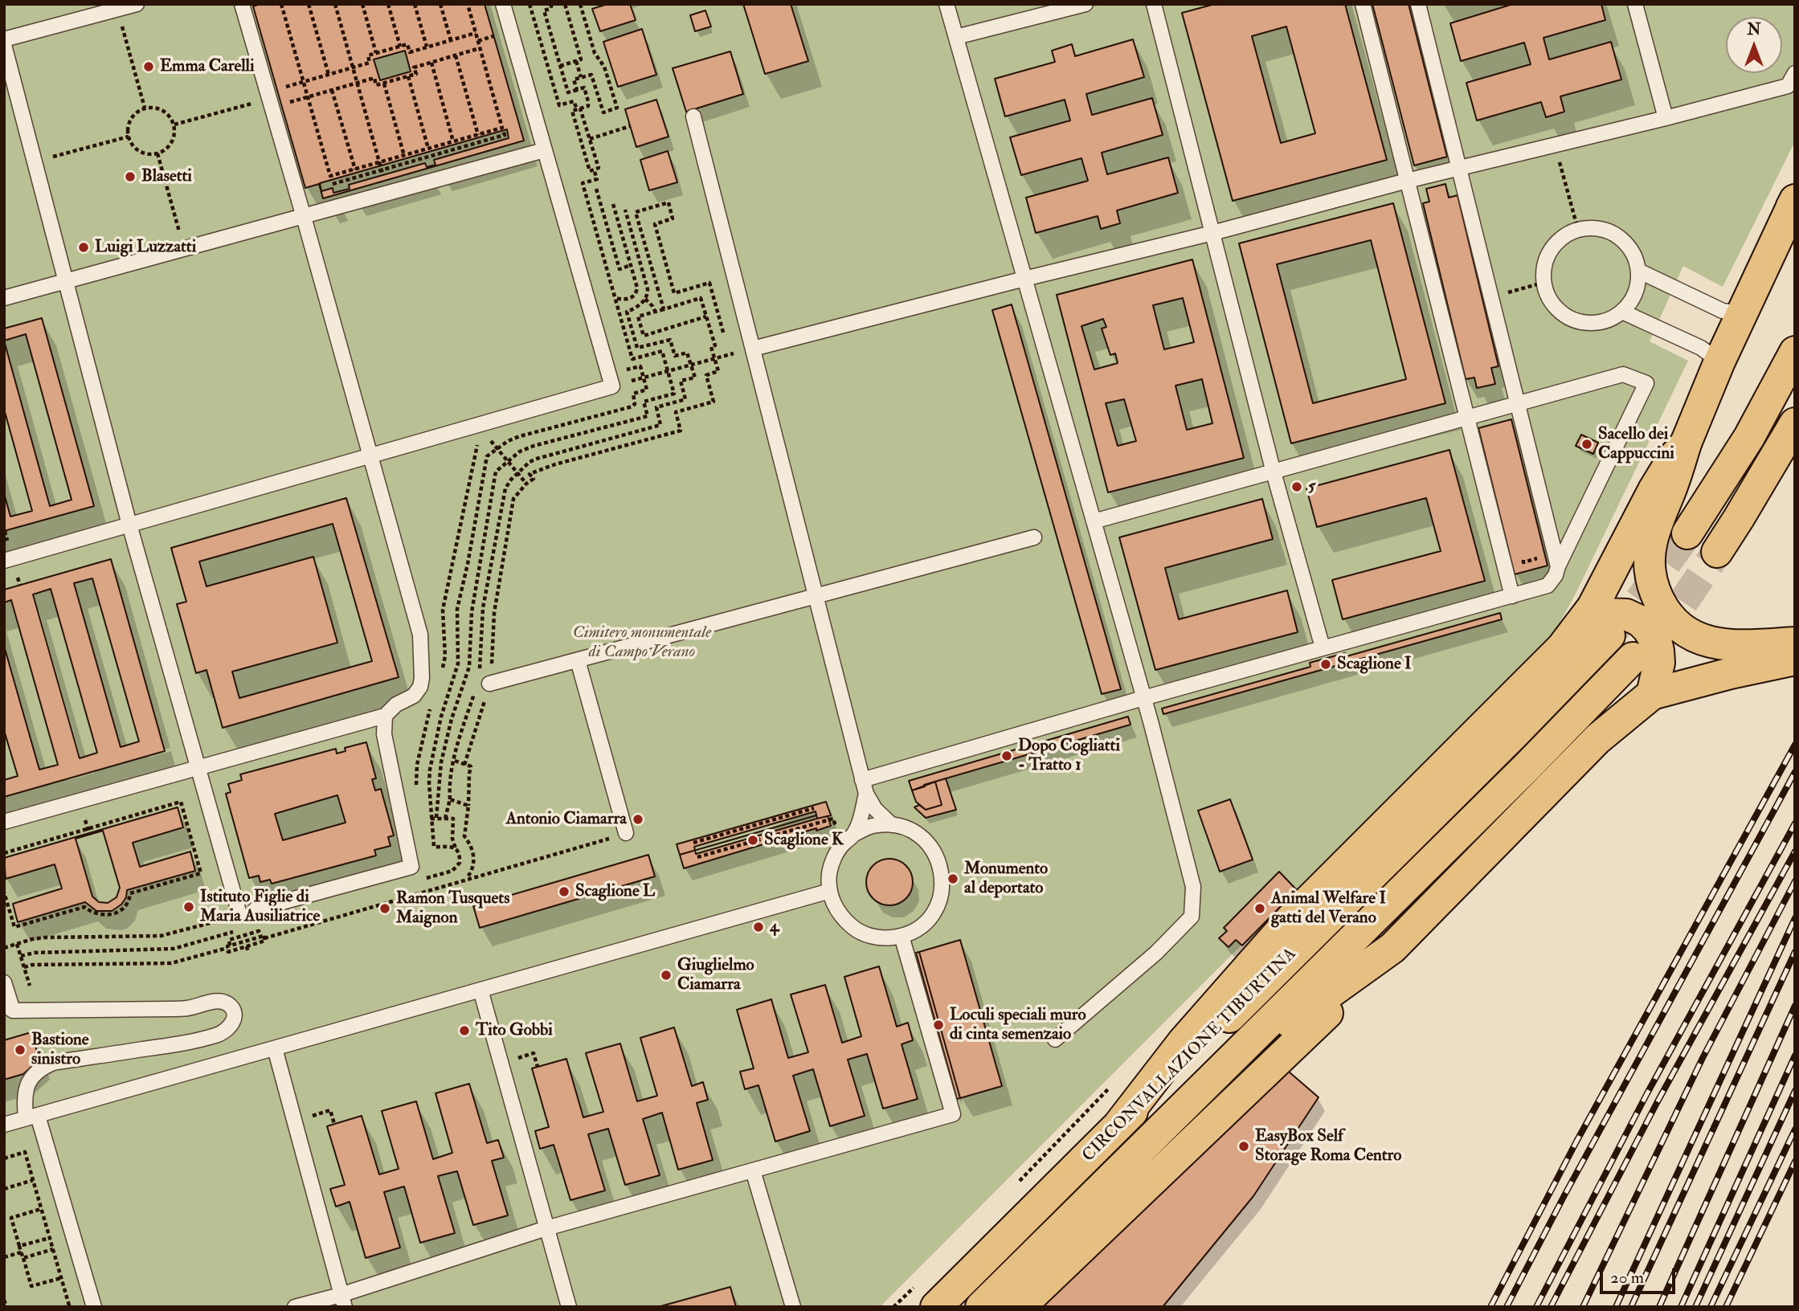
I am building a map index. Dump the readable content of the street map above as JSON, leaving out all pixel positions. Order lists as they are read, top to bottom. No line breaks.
{"streets":{"highway":["CIRCONVALLAZIONE TIBURTINA"]},"parks":["Cimitero monumentale di Campo Verano"],"places":["Emma Carelli","Blasetti","Luigi Luzzatti","Sacello dei Cappuccini","5","Scaglione I","Dopo Cogliatti - Tratto 1","Antonio Ciamarra","Scaglione K","Monumento al deportato","Scaglione L","Istituto Figlie di Maria Ausiliatrice","Ramon Tusquets Maignon","Animal Welfare I gatti del Verano","4","Giuglielmo Ciamarra","Loculi speciali muro di cinta semenzaio","Tito Gobbi","Bastione sinistro","EasyBox Self Storage Roma Centro"],"scale_bar":"20 m","north":"top"}
